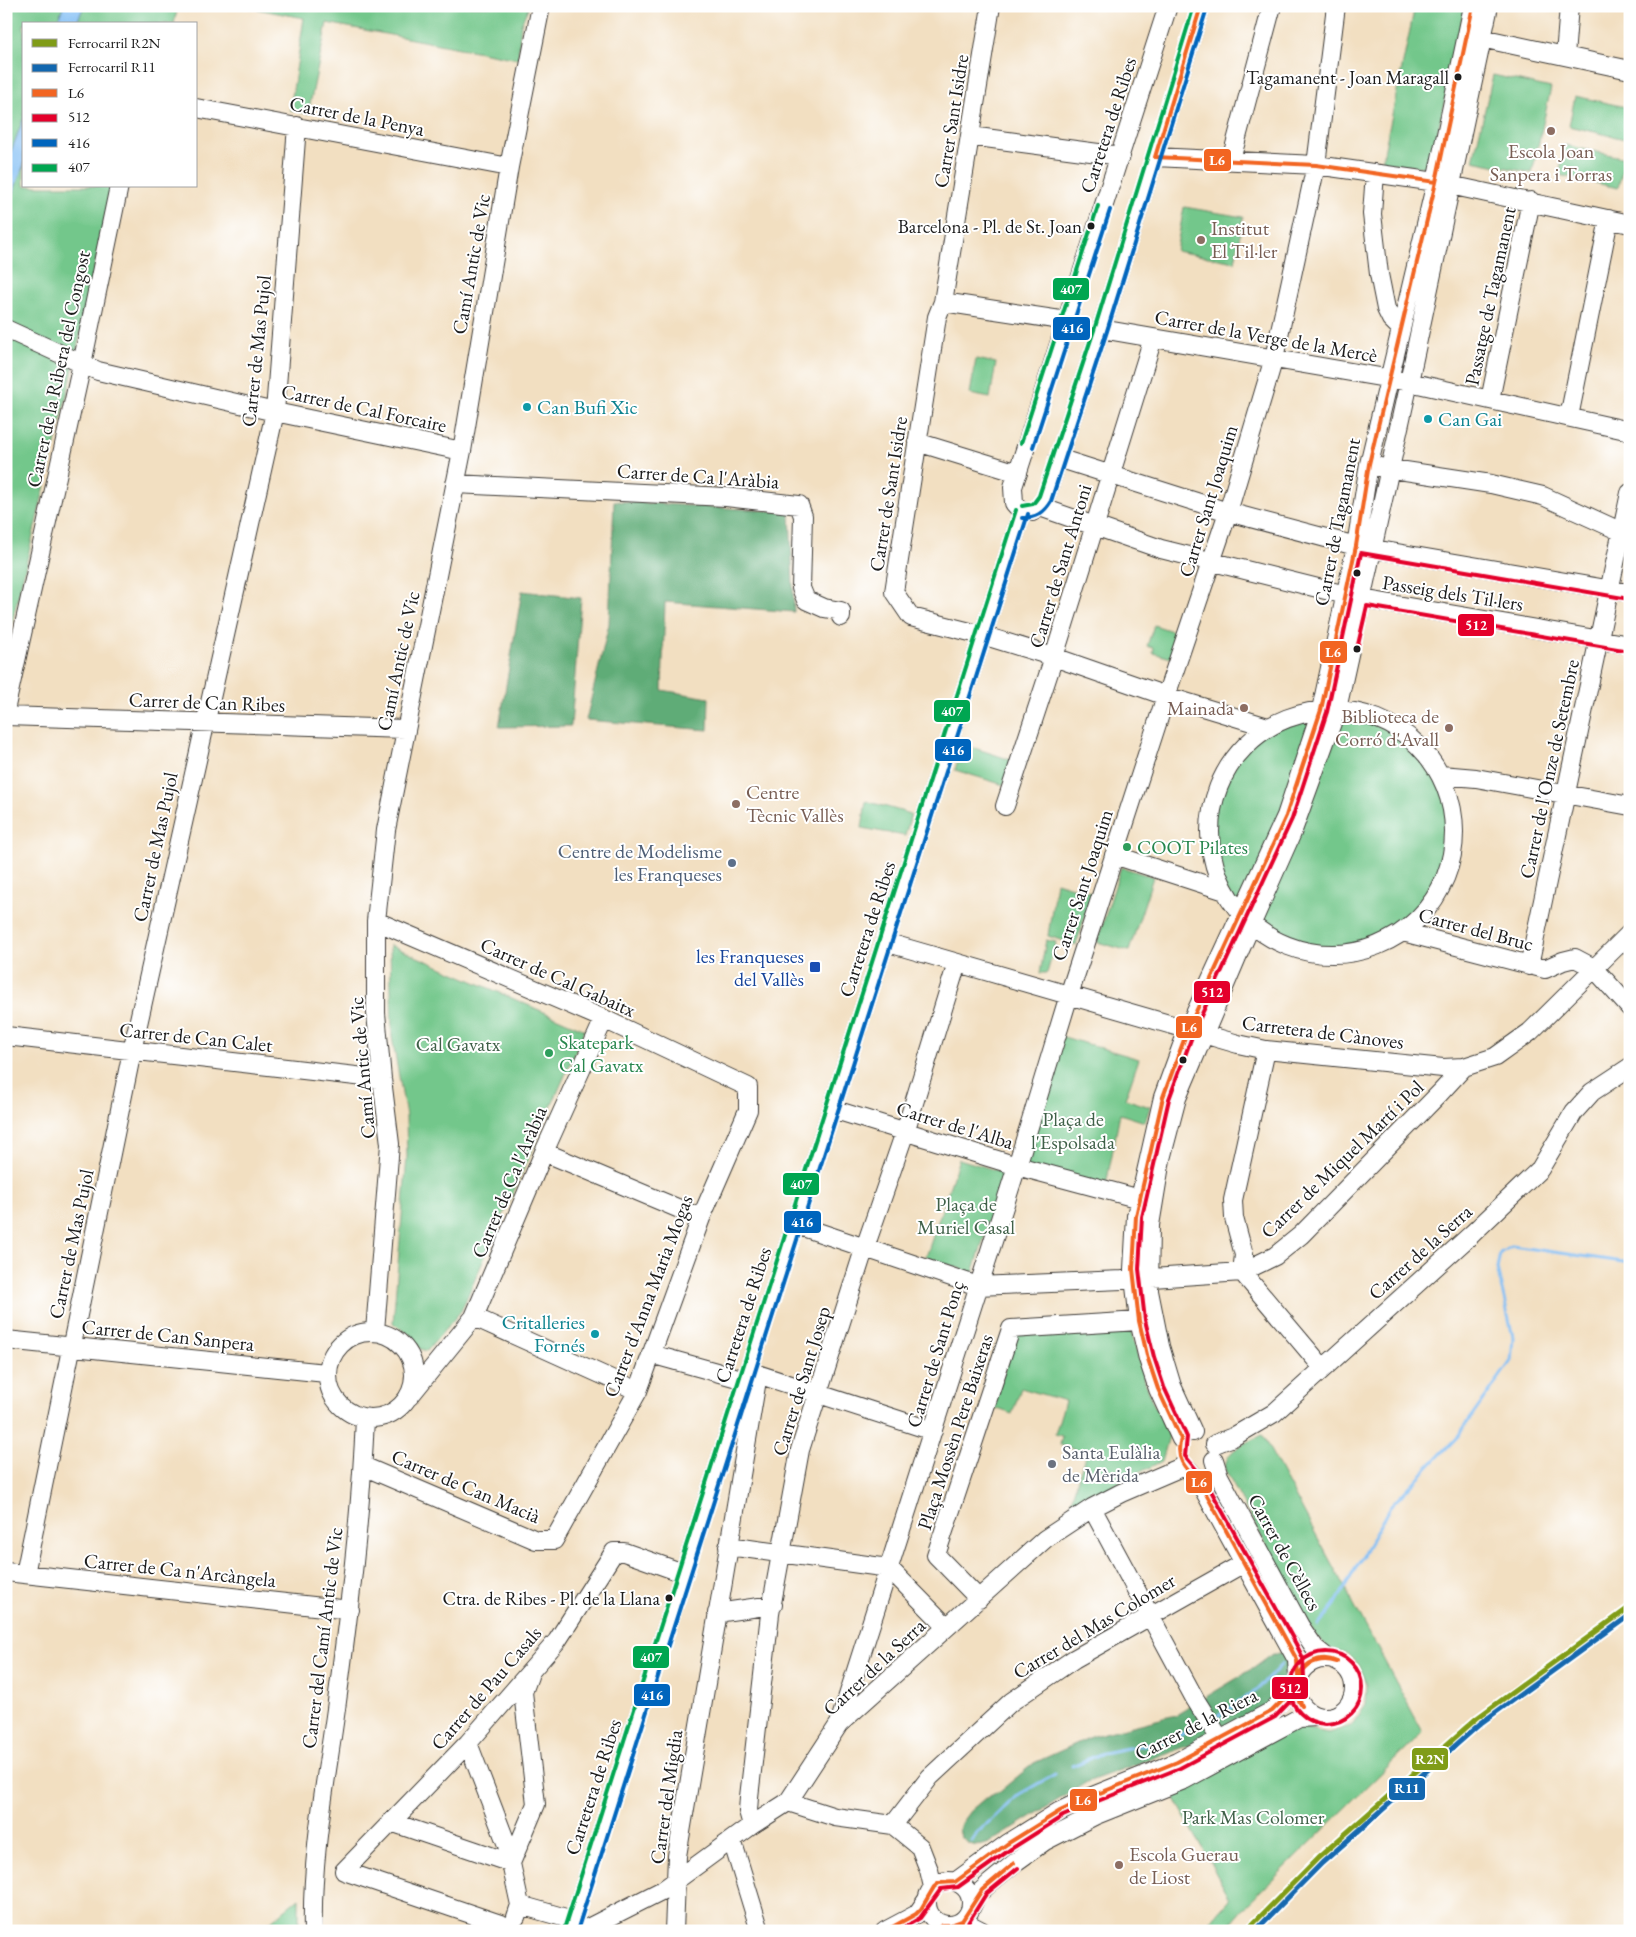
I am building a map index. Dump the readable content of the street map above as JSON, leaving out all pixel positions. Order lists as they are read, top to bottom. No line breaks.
{"streets":{"street":["Carrer de la Penya","Carrer Sant Isidre","Carretera de Ribes","Camí Antic de Vic","Passatge de Tagamanent","Carrer de la Verge de la Mercè","Carrer de Mas Pujol","Carrer de la Ribera del Congost","Carrer de Cal Forcaire","Carrer de Ca l'Aràbia","Carrer de Sant Isidre","Carrer Sant Joaquim","Carrer de Tagamanent","Carrer de Sant Antoni","Passeig dels Til·lers","Carrer de Can Ribes","Carrer de l'Onze de Setembre","Carrer del Bruc","Carrer de Cal Gabaitx","Carretera de Cànoves","Carrer de Can Calet","Carrer de l'Alba","Carrer de Miquel Martí i Pol","Carrer de la Serra","Carrer d'Anna Maria Mogas","Carrer de Can Sanpera","Carrer de Sant Ponç","Carrer de Sant Josep","Plaça Mossèn Pere Baixeras","Carrer de Can Macià","Carrer de Cèllecs","Carrer de Ca n'Arcàngela","Carrer del Mas Colomer","Carrer del Camí Antic de Vic","Carrer de Pau Casals","Carrer de la Riera","Carrer del Migdia"]},"crossings":[["Carrer de la Penya","Camí Antic de Vic"],["Carrer de la Penya","Carrer de Mas Pujol"],["Carrer Sant Isidre","Carrer de Sant Isidre"],["Carretera de Ribes","Carrer de Sant Isidre"],["Carretera de Ribes","Carretera de Cànoves"],["Carretera de Ribes","Carrer de l'Alba"],["Carretera de Ribes","Carrer de la Serra"],["Carretera de Ribes","Carrer de Pau Casals"],["Carretera de Ribes","Carrer del Migdia"],["Camí Antic de Vic","Carrer de Cal Forcaire"],["Camí Antic de Vic","Carrer de Ca l'Aràbia"],["Camí Antic de Vic","Carrer de Can Ribes"],["Camí Antic de Vic","Carrer de Cal Gabaitx"],["Camí Antic de Vic","Carrer de Can Calet"],["Camí Antic de Vic","Carrer de Can Sanpera"],["Camí Antic de Vic","Carrer del Camí Antic de Vic"],["Passatge de Tagamanent","Carrer de la Verge de la Mercè"],["Carrer de la Verge de la Mercè","Carrer Sant Joaquim"],["Carrer de la Verge de la Mercè","Carrer de Tagamanent"],["Carrer de la Verge de la Mercè","Carrer de Sant Antoni"],["Carrer de Mas Pujol","Carrer de Cal Forcaire"],["Carrer de Mas Pujol","Carrer de Can Ribes"],["Carrer de Mas Pujol","Carrer de Can Calet"],["Carrer de Mas Pujol","Carrer de Can Sanpera"],["Carrer de Mas Pujol","Carrer de Ca n'Arcàngela"],["Carrer de la Ribera del Congost","Carrer de Cal Forcaire"],["Carrer de Ca l'Aràbia","Carrer de Cal Gabaitx"],["Carrer de Ca l'Aràbia","Carrer de Can Sanpera"],["Carrer de Ca l'Aràbia","Carrer del Camí Antic de Vic"],["Carrer de Sant Isidre","Carrer Sant Joaquim"],["Carrer de Sant Isidre","Carrer de Sant Antoni"],["Carrer Sant Joaquim","Passeig dels Til·lers"],["Carrer Sant Joaquim","Carretera de Cànoves"],["Carrer Sant Joaquim","Carrer de Sant Ponç"],["Carrer de Tagamanent","Passeig dels Til·lers"],["Carrer de Tagamanent","Carretera de Cànoves"],["Carrer de Tagamanent","Carrer de l'Alba"],["Carrer de Sant Antoni","Passeig dels Til·lers"],["Passeig dels Til·lers","Carrer de l'Onze de Setembre"],["Carrer de l'Onze de Setembre","Carrer del Bruc"],["Carrer del Bruc","Carretera de Cànoves"],["Carrer de Cal Gabaitx","Carrer d'Anna Maria Mogas"],["Carretera de Cànoves","Carrer de Miquel Martí i Pol"],["Carretera de Cànoves","Carrer de Sant Ponç"],["Carretera de Cànoves","Carrer de Sant Josep"],["Carrer de l'Alba","Carrer de Sant Ponç"],["Carrer de l'Alba","Carrer de Sant Josep"],["Carrer de la Serra","Carrer de Sant Ponç"],["Carrer de la Serra","Carrer de Sant Josep"],["Carrer de la Serra","Plaça Mossèn Pere Baixeras"],["Carrer de la Serra","Carrer de Cèllecs"],["Carrer de la Serra","Carrer del Migdia"],["Carrer d'Anna Maria Mogas","Carrer de Can Macià"],["Carrer de Can Sanpera","Carrer del Camí Antic de Vic"],["Carrer de Can Macià","Carrer del Camí Antic de Vic"],["Carrer de Cèllecs","Carrer del Mas Colomer"],["Carrer de Cèllecs","Carrer de la Riera"],["Carrer de Ca n'Arcàngela","Carrer del Camí Antic de Vic"]],"parks":["Cal Gavatx","Plaça de l'Espolsada","Plaça de Muriel Casal","Park Mas Colomer"],"places":{"other":["Tagamanent - Joan Maragall","Escola Joan Sanpera i Torras","Barcelona - Pl. de St. Joan","Institut El Til·ler","Can Bufi Xic","Can Gai","Mainada","Biblioteca de Corró d'Avall","Centre Tècnic Vallès","COOT Pilates","Centre de Modelisme les Franqueses","Skatepark Cal Gavatx","Critalleries Fornés","Santa Eulàlia de Mèrida","Ctra. de Ribes - Pl. de la Llana","Escola Guerau de Liost"],"transit":["les Franqueses del Vallès"]},"lines":["transit line L6","transit line 407","transit line 416","transit line 512","rail line R2N","rail line R11"],"legend":["Ferrocarril R2N","Ferrocarril R11","L6","512","416","407"]}
